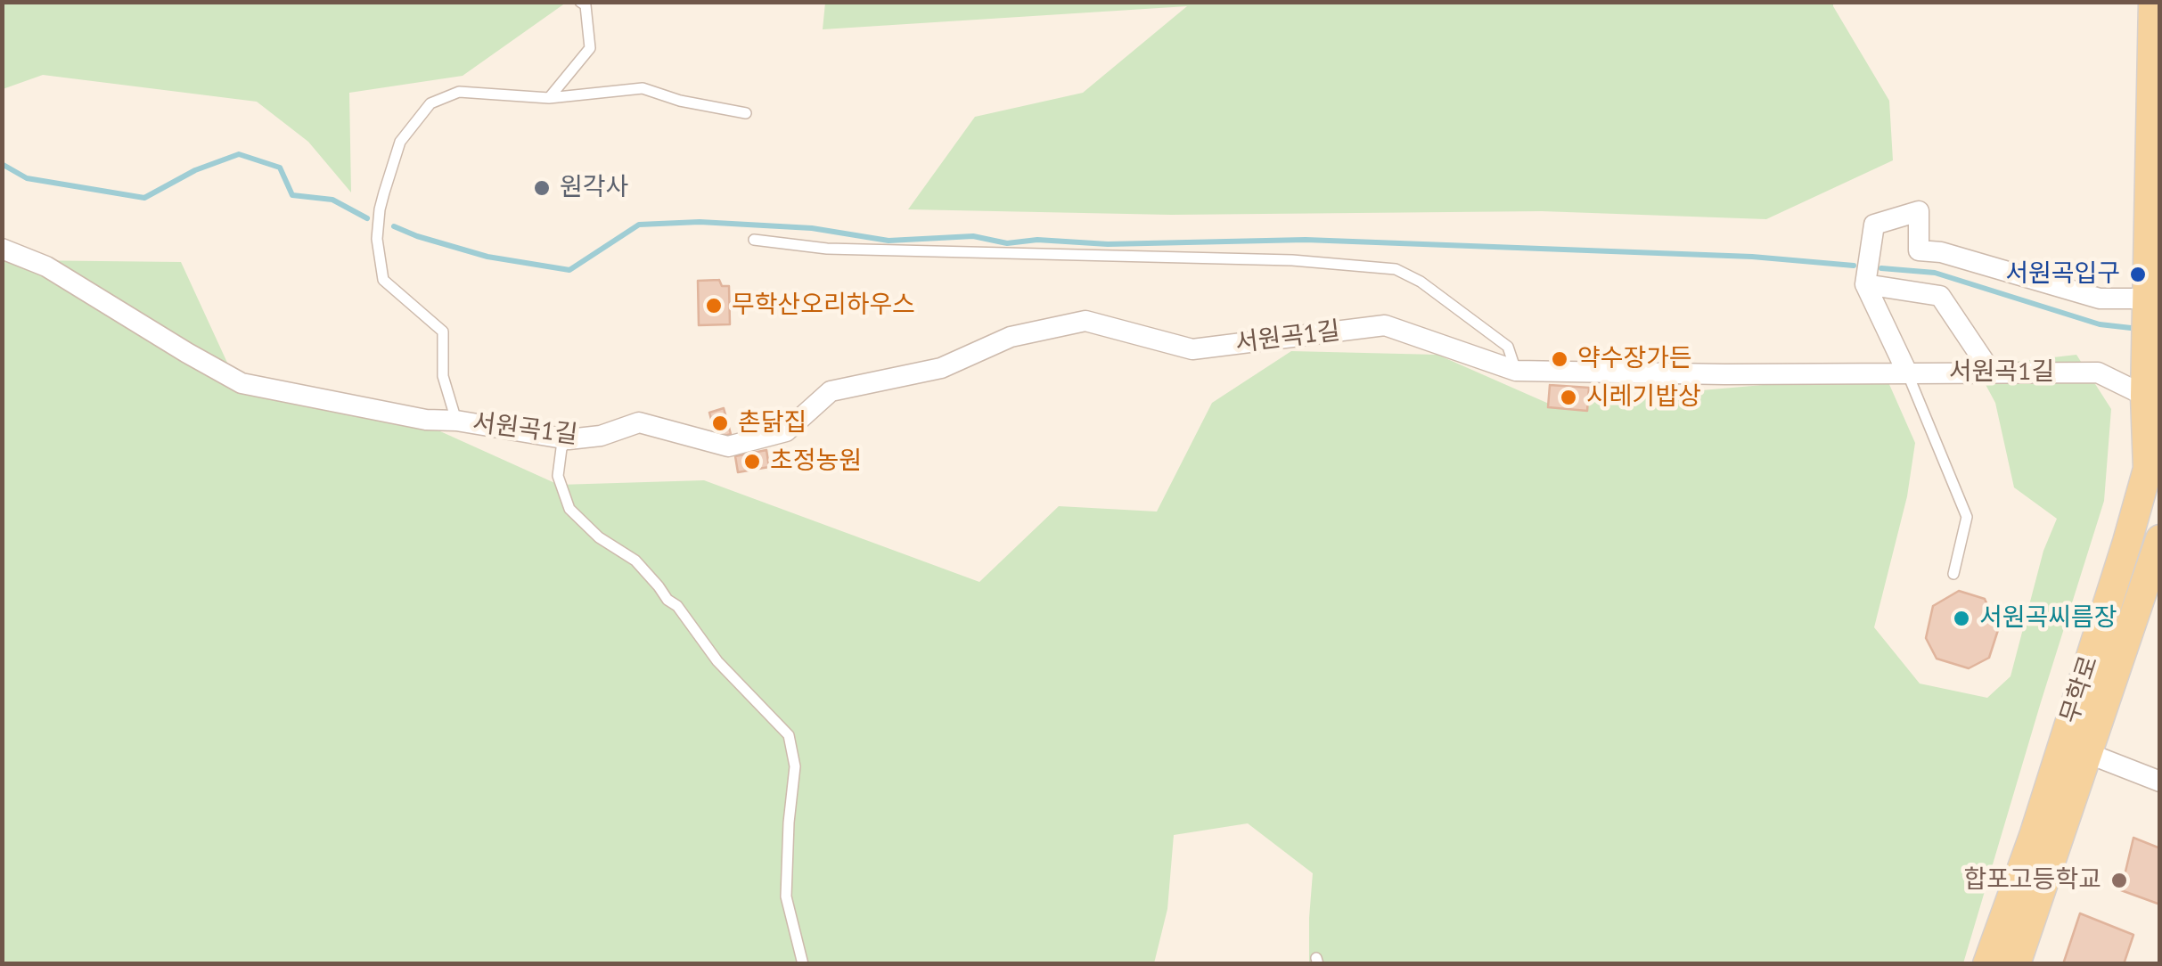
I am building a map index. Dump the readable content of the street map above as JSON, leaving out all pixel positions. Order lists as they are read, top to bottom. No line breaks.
{"streets":{"main road":["무학로"],"street":["서원곡1길"]},"crossings":[["서원곡1길","무학로"]],"places":["원각사","서원곡입구","무학산오리하우스","약수장가든","시레기밥상","촌닭집","초정농원","서원곡씨름장","합포고등학교"]}
